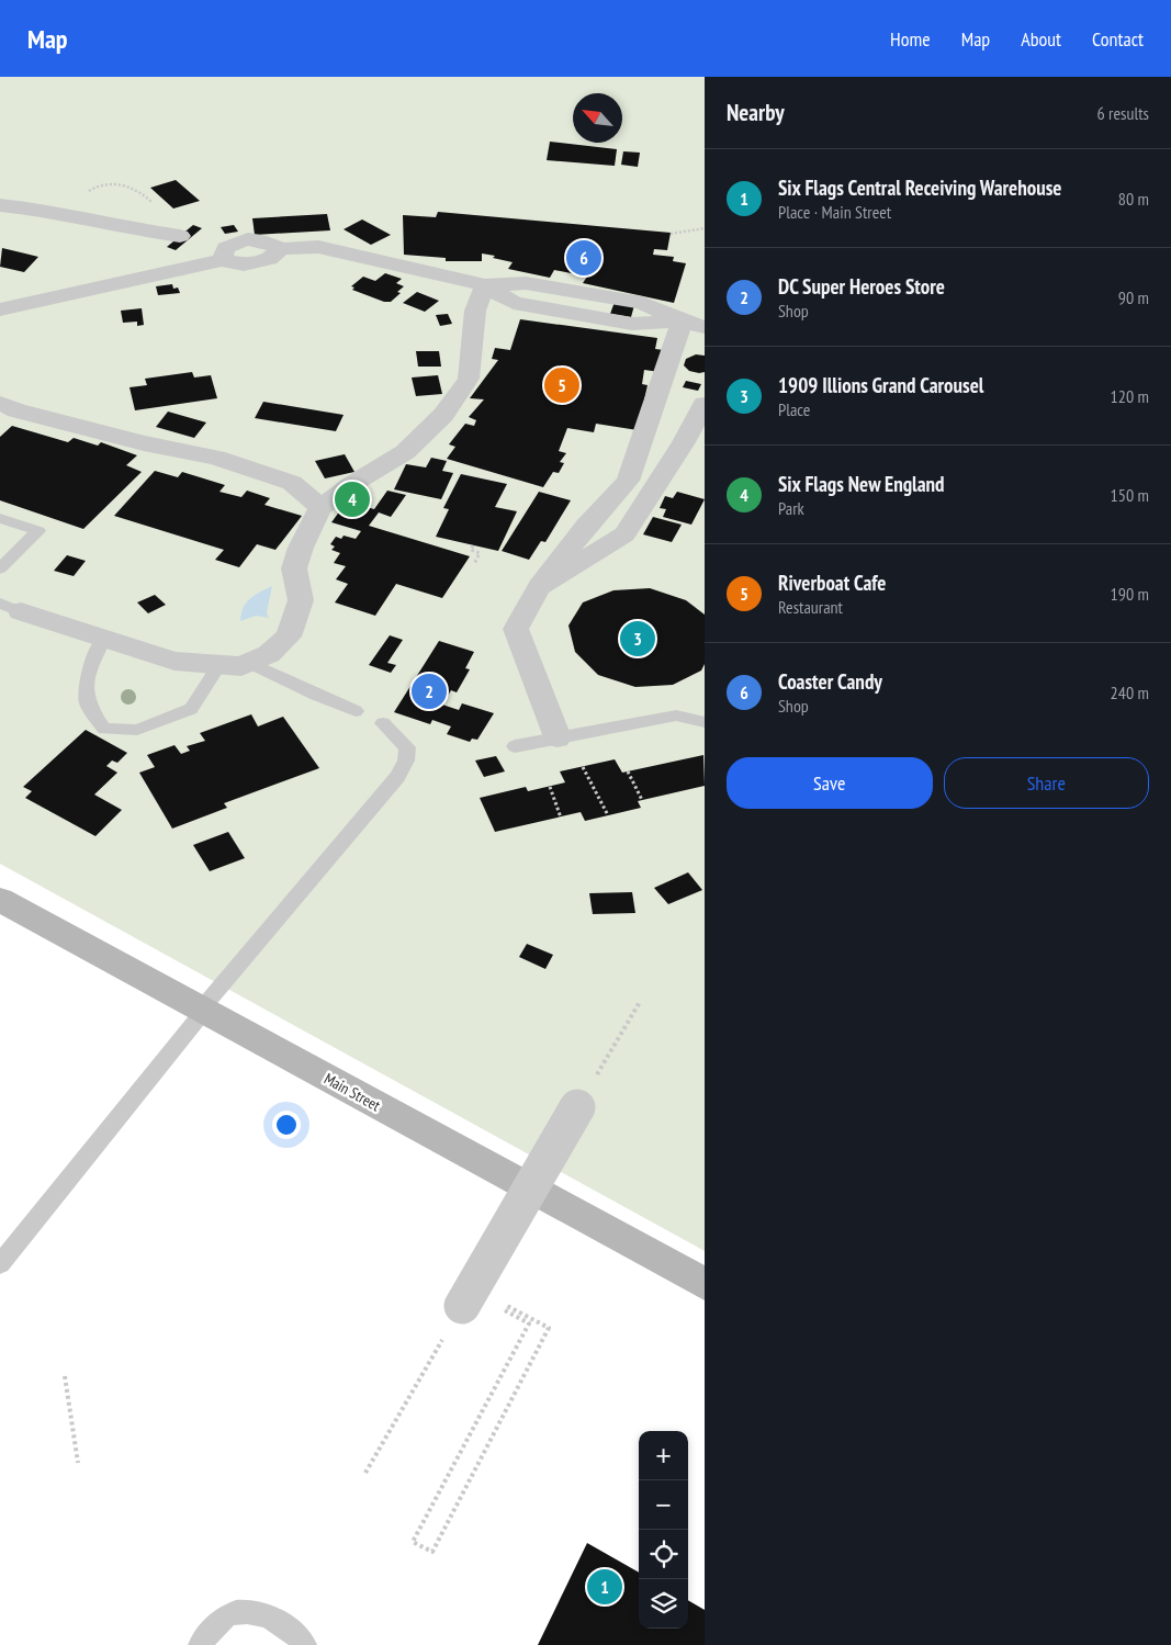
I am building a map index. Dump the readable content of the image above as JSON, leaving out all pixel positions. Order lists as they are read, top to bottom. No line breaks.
{"streets":{"main road":["Main Street"]},"north":"top left","page":{"header":"Map","nav":["Home","Map","About","Contact"],"heading":["Nearby","6 results"],"list":[{"mark":"1","name":"Six Flags Central Receiving Warehouse","note":"Place · Main Street","value":"80 m"},{"mark":"2","name":"DC Super Heroes Store","note":"Shop","value":"90 m"},{"mark":"3","name":"1909 Illions Grand Carousel","note":"Place","value":"120 m"},{"mark":"4","name":"Six Flags New England","note":"Park","value":"150 m"},{"mark":"5","name":"Riverboat Cafe","note":"Restaurant","value":"190 m"},{"mark":"6","name":"Coaster Candy","note":"Shop","value":"240 m"}],"pins":["6","5","4","3","2","1"],"buttons":["Save","Share"],"map_buttons":["+","−"]}}
